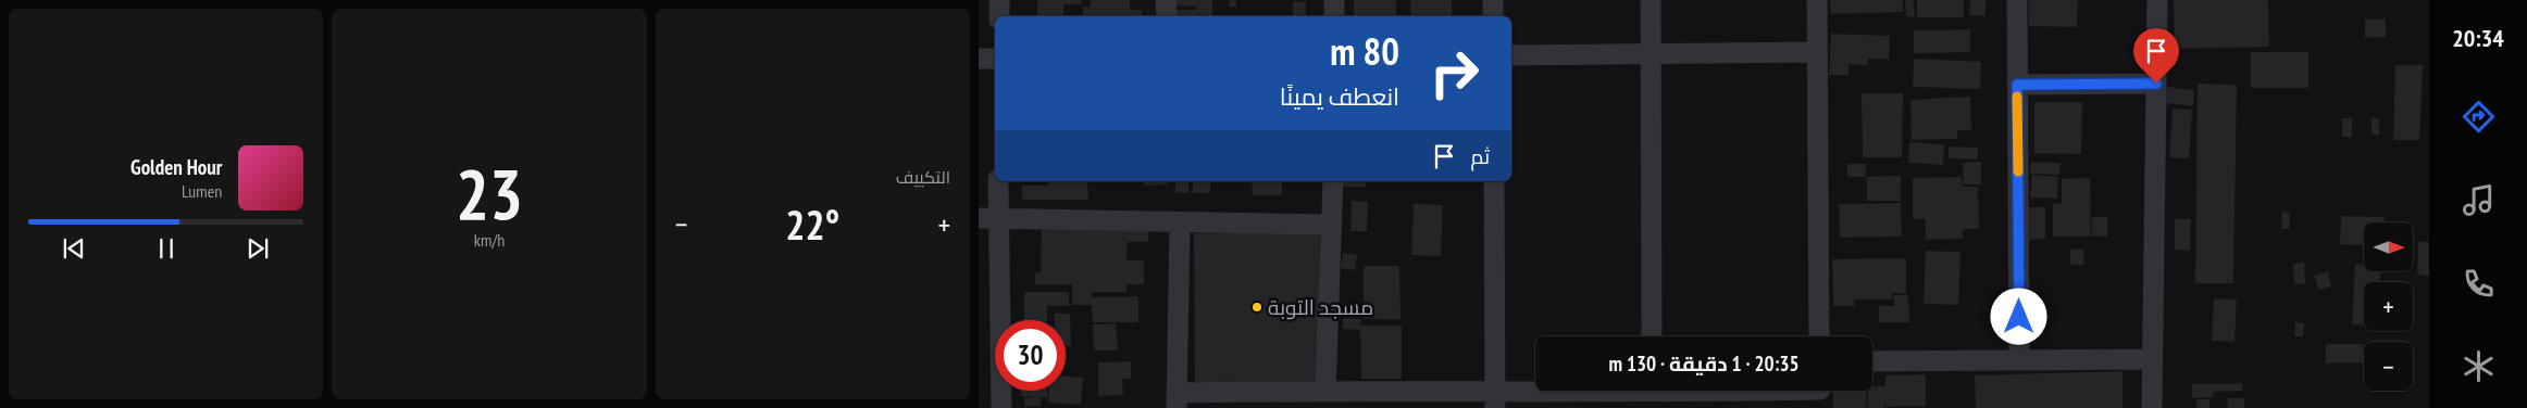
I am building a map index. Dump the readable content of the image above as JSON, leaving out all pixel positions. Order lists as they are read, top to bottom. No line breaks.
{"places":["مسجد التوبة"],"north":"right","page":{"tabs":"20:34","tile":["التكييف",["23","km/h"]],"turn":["80 m","انعطف يمينًا"],"then":"ثم","song":["Golden Hour","Lumen"],"heat":["−","22°","+"],"map_buttons":["+","−"],"limit":"30","trip":"20:35 · 1 دقيقة · 130 m"}}
